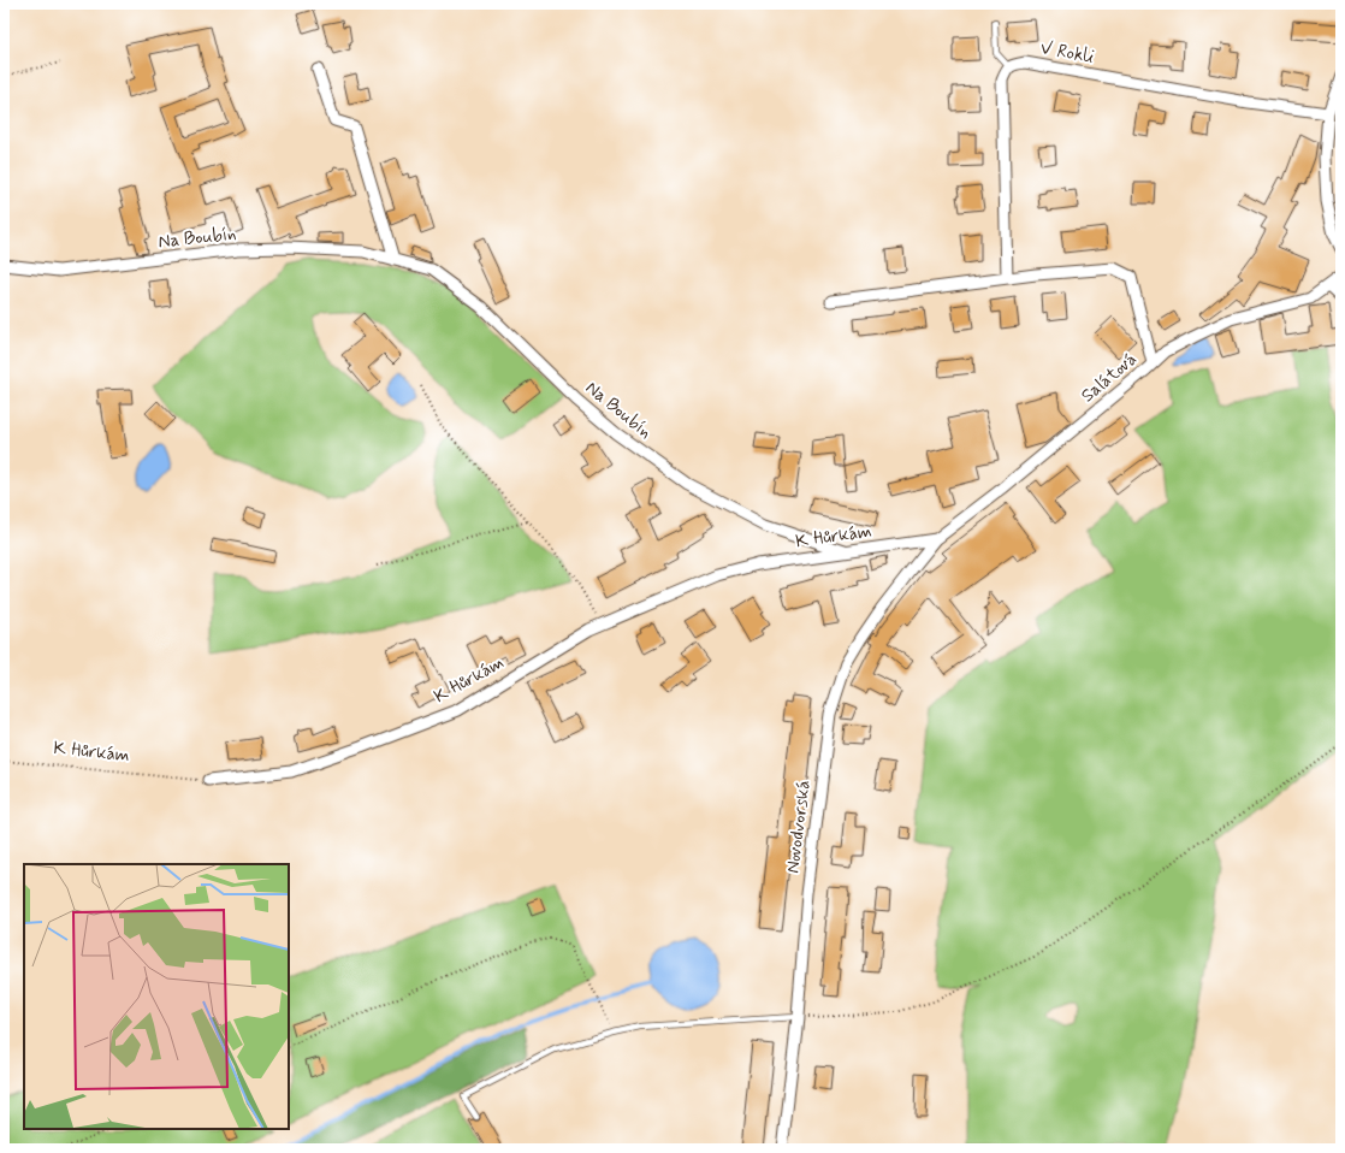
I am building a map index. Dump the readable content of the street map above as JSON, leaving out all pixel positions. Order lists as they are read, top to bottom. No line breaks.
{"streets":{"street":["V Rokli","Na Boubín","Salátová","K Hůrkám","Novodvorská"]},"crossings":[["Na Boubín","K Hůrkám"],["Salátová","K Hůrkám"],["Salátová","Novodvorská"],["K Hůrkám","Novodvorská"]]}
